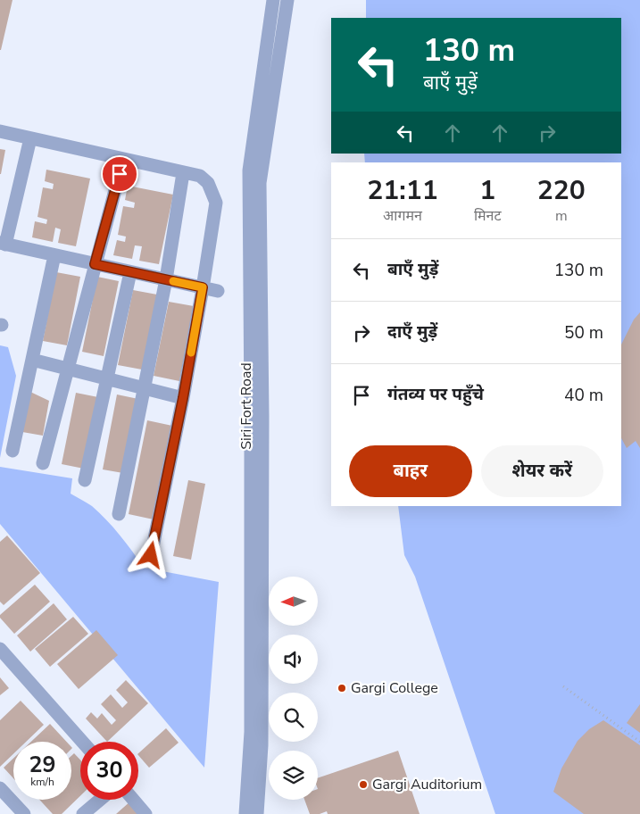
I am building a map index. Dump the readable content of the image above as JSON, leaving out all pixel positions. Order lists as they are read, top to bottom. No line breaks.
{"streets":{"street":["Siri Fort Road"]},"places":["Gargi College","Gargi Auditorium"],"north":"left","page":{"turn":["130 m","बाएँ मुड़ें"],"eta":["21:11","आगमन","1","मिनट","220","m"],"list":[{"name":"बाएँ मुड़ें","value":"130 m"},{"name":"दाएँ मुड़ें","value":"50 m"},{"name":"गंतव्य पर पहुँचे","value":"40 m"}],"buttons":["बाहर","शेयर करें"],"speed":"29 km/h","limit":"30"}}
